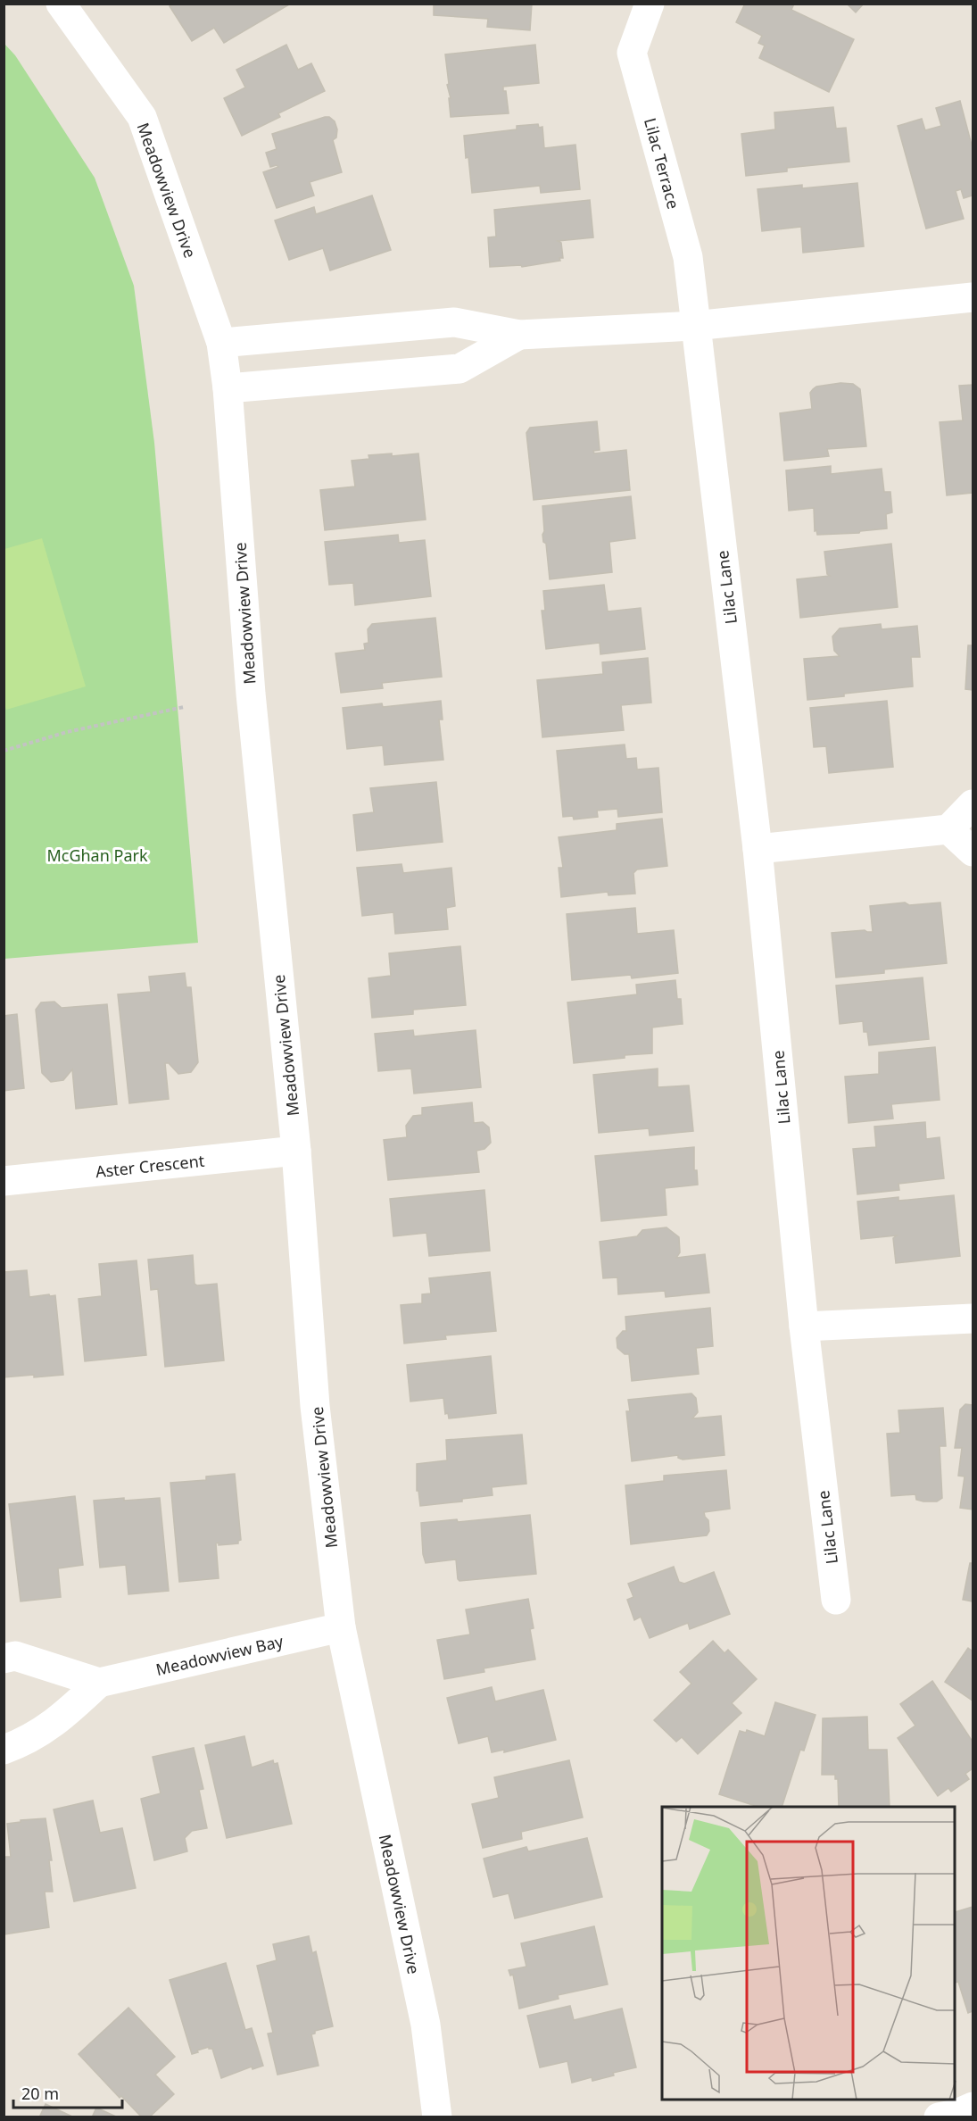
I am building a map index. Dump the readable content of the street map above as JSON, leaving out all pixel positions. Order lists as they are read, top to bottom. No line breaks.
{"streets":{"street":["Lilac Terrace","Meadowview Drive","Lilac Lane","Aster Crescent","Meadowview Bay"]},"crossings":[["Lilac Terrace","Lilac Lane"],["Meadowview Drive","Aster Crescent"],["Meadowview Drive","Meadowview Bay"]],"parks":["McGhan Park"],"scale_bar":"20 m"}
